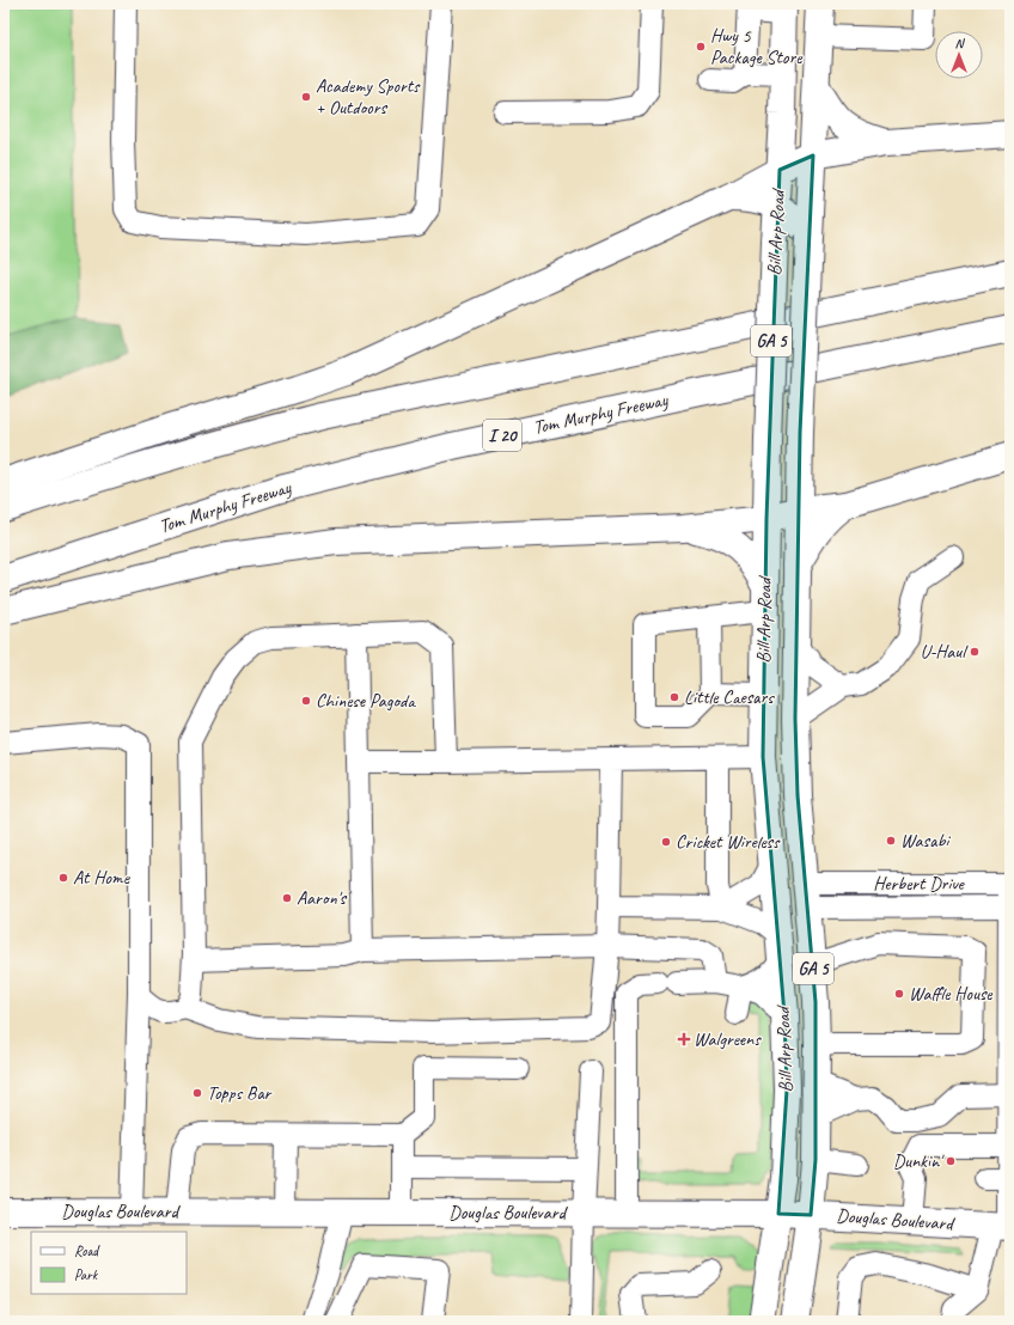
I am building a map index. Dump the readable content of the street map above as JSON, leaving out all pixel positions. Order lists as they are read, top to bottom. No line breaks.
{"streets":{"main road":["Bill Arp Road","GA 5","Tom Murphy Freeway","I 20","Douglas Boulevard"],"street":["Herbert Drive"]},"crossings":[["Bill Arp Road","Herbert Drive"],["Bill Arp Road","Douglas Boulevard"],["Herbert Drive","Douglas Boulevard"]],"places":{"other":["Hwy 5 Package Store","Academy Sports + Outdoors","U-Haul","Little Caesars","Chinese Pagoda","Wasabi","Cricket Wireless","At Home","Aaron's","Waffle House","Topps Bar","Dunkin'"],"health":["Walgreens"]},"legend":["Road","Park"],"north":"top"}
